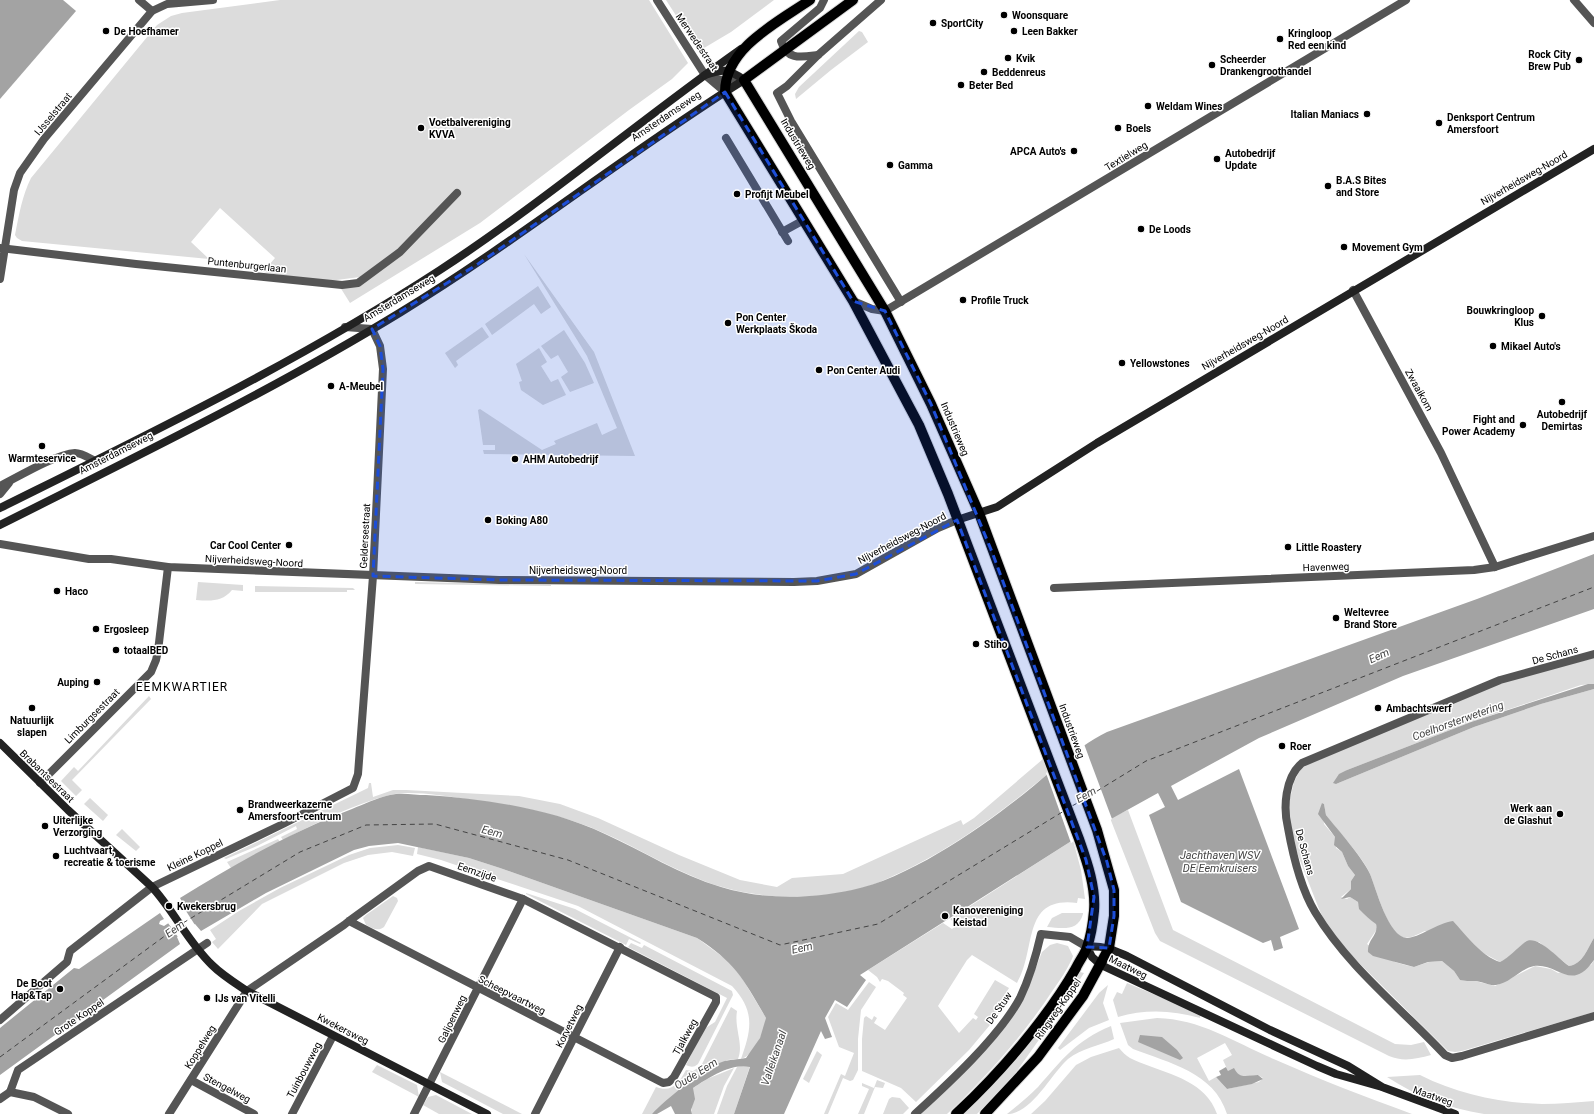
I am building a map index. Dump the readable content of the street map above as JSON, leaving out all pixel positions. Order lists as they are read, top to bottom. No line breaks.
{"streets":{"main road":["Amsterdamseweg","Industrieweg","Nijverheidsweg-Noord","Brabantsestraat","Maatweg","Ringweg-Koppel","Kwekersweg"],"street":["Merwedestraat","IJsselstraat","Textielweg","Puntenburgerlaan","Zwaaikom","Geldersestraat","Havenweg","De Schans","Limburgsestraat","Kleine Koppel","Eemzijde","Scheepvaartweg","De Stuw","Grote Koppel","Galjoenweg","Korvetweg","Tjalkweg","Koppelweg","Tuinbouwweg","Stengelweg"]},"crossings":[["Merwedestraat","Amsterdamseweg"],["IJsselstraat","Puntenburgerlaan"],["Amsterdamseweg","Industrieweg"],["Amsterdamseweg","Geldersestraat"],["Industrieweg","Textielweg"],["Industrieweg","Nijverheidsweg-Noord"],["Industrieweg","Ringweg-Koppel"],["Nijverheidsweg-Noord","Zwaaikom"],["Nijverheidsweg-Noord","Geldersestraat"],["Nijverheidsweg-Noord","Limburgsestraat"],["Nijverheidsweg-Noord","Ringweg-Koppel"],["Zwaaikom","Havenweg"],["Geldersestraat","Kleine Koppel"],["Limburgsestraat","Brabantsestraat"],["Brabantsestraat","Kleine Koppel"],["Brabantsestraat","Kwekersweg"],["Kleine Koppel","Kwekersweg"],["Eemzijde","Scheepvaartweg"],["Eemzijde","Galjoenweg"],["Eemzijde","Korvetweg"],["Eemzijde","Kwekersweg"],["Eemzijde","Tjalkweg"],["Eemzijde","Koppelweg"],["Maatweg","De Stuw"],["Maatweg","Ringweg-Koppel"],["Scheepvaartweg","Galjoenweg"],["Scheepvaartweg","Korvetweg"],["Scheepvaartweg","Tjalkweg"],["De Stuw","Ringweg-Koppel"],["Grote Koppel","Kwekersweg"],["Galjoenweg","Kwekersweg"],["Kwekersweg","Koppelweg"],["Kwekersweg","Tuinbouwweg"],["Koppelweg","Stengelweg"]],"districts":["EEMKWARTIER"],"water":["Eem","Coelhorsterwetering","Jachthaven WSV DE Eemkruisers","Valleikanaal","Oude Eem"],"places":["Woonsquare","SportCity","De Hoefhamer","Leen Bakker","Kringloop Red een kind","Kvik","Rock City Brew Pub","Scheerder Drankengroothandel","Beddenreus","Beter Bed","Weldam Wines","Italian Maniacs","Denksport Centrum Amersfoort","Voetbalvereniging KVVA","Boels","APCA Auto's","Autobedrijf Update","Gamma","B.A.S Bites and Store","Profijt Meubel","De Loods","Movement Gym","Profile Truck","Bouwkringloop Klus","Pon Center Werkplaats Škoda","Mikael Auto's","Yellowstones","Pon Center Audi","A-Meubel","Autobedrijf Demirtas","Fight and Power Academy","Warmteservice","AHM Autobedrijf","Boking A80","Car Cool Center","Little Roastery","Haco","Weltevree Brand Store","Ergosleep","Stiho","totaalBED","Auping","Natuurlijk slapen","Ambachtswerf","Roer","Brandweerkazerne Amersfoort-centrum","Werk aan de Glashut","Uiterlijke Verzorging","Luchtvaart, recreatie & toerisme","Kwekersbrug","Kanovereniging Keistad","De Boot Hap&Tap","IJs van Vitelli"]}
